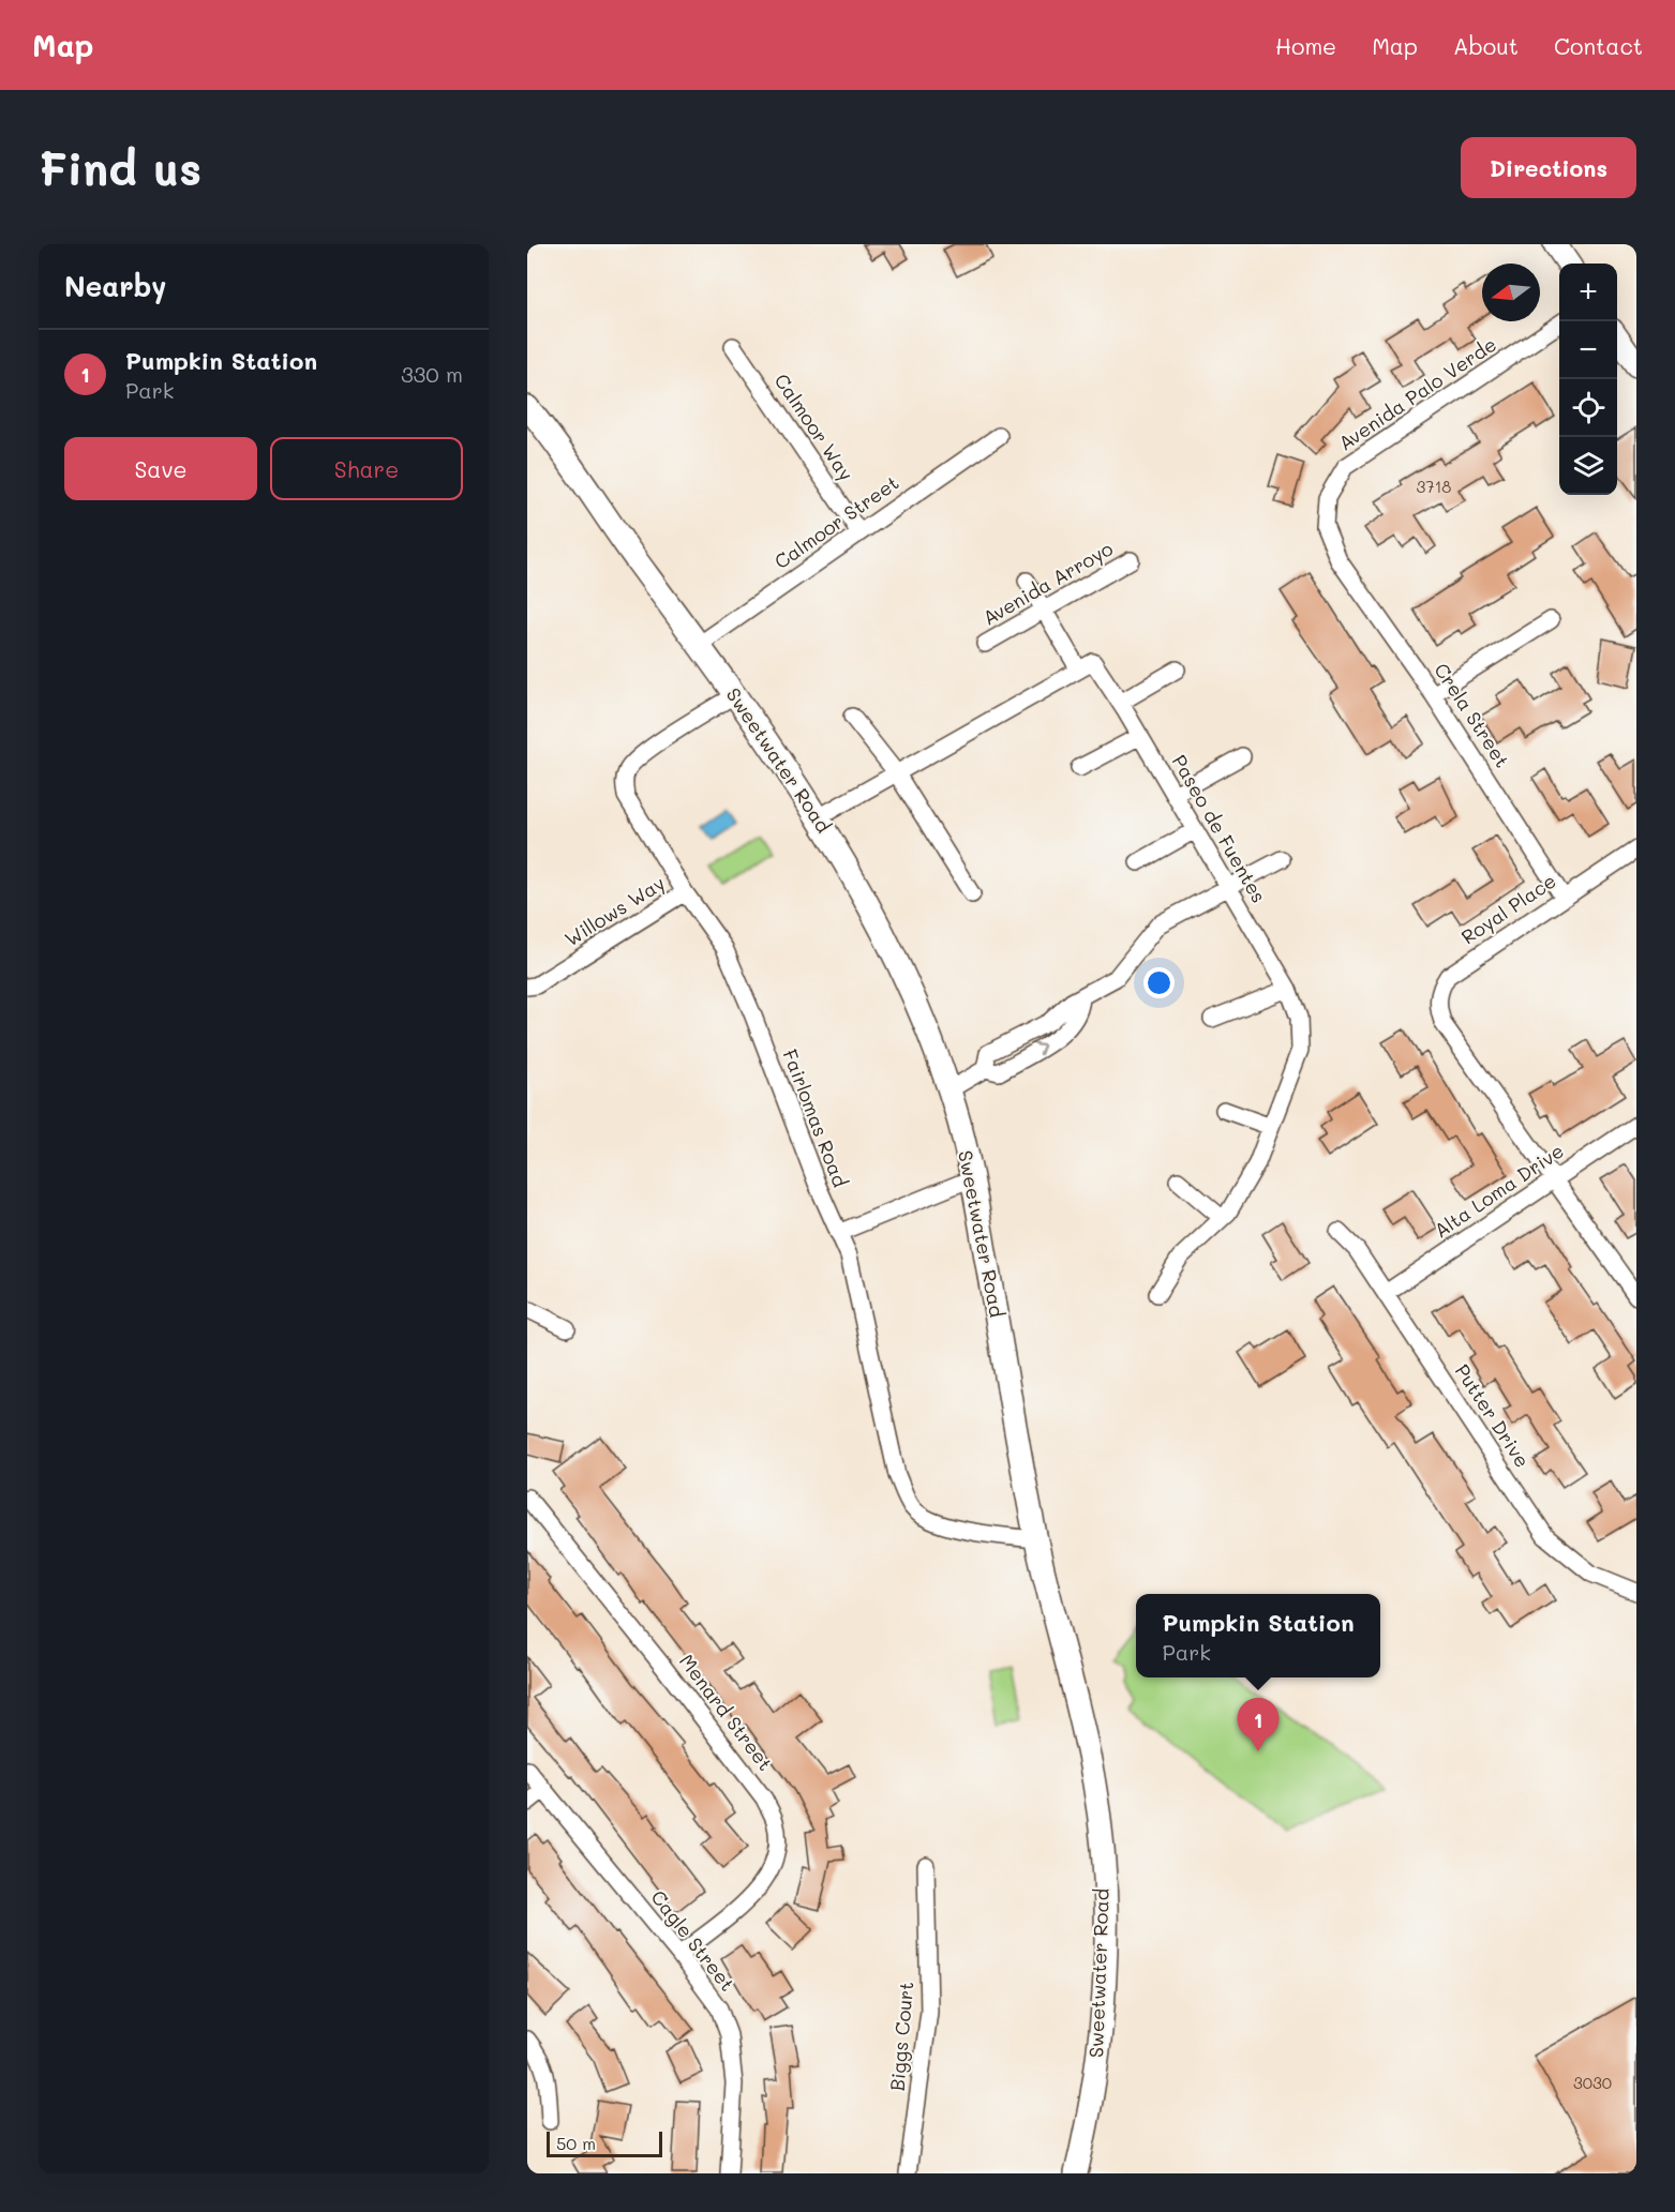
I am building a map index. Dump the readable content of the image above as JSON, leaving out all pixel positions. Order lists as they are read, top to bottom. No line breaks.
{"streets":{"main road":["Sweetwater Road"],"street":["Avenida Palo Verde","Calmoor Way","Calmoor Street","Avenida Arroyo","Crela Street","Paseo de Fuentes","Royal Place","Willows Way","Fairlomas Road","Alta Loma Drive","Putter Drive","Menard Street","Cagle Street","Biggs Court"]},"crossings":[["Avenida Palo Verde","Crela Street"],["Calmoor Way","Calmoor Street"],["Calmoor Street","Sweetwater Road"],["Crela Street","Royal Place"],["Sweetwater Road","Fairlomas Road"],["Royal Place","Alta Loma Drive"],["Willows Way","Fairlomas Road"],["Alta Loma Drive","Putter Drive"],["Menard Street","Cagle Street"]],"house_numbers":["3718","3030"],"scale_bar":"50 m","north":"left","page":{"header":"Map","nav":["Home","Map","About","Contact"],"buttons":["Directions",["Save","Share"]],"title":"Find us","heading":"Nearby","map_buttons":["+","−"],"list":[{"mark":"1","name":"Pumpkin Station","note":"Park","value":"330 m"}],"popup":["Pumpkin Station","Park"],"pins":"1","scale":"50 m"}}
